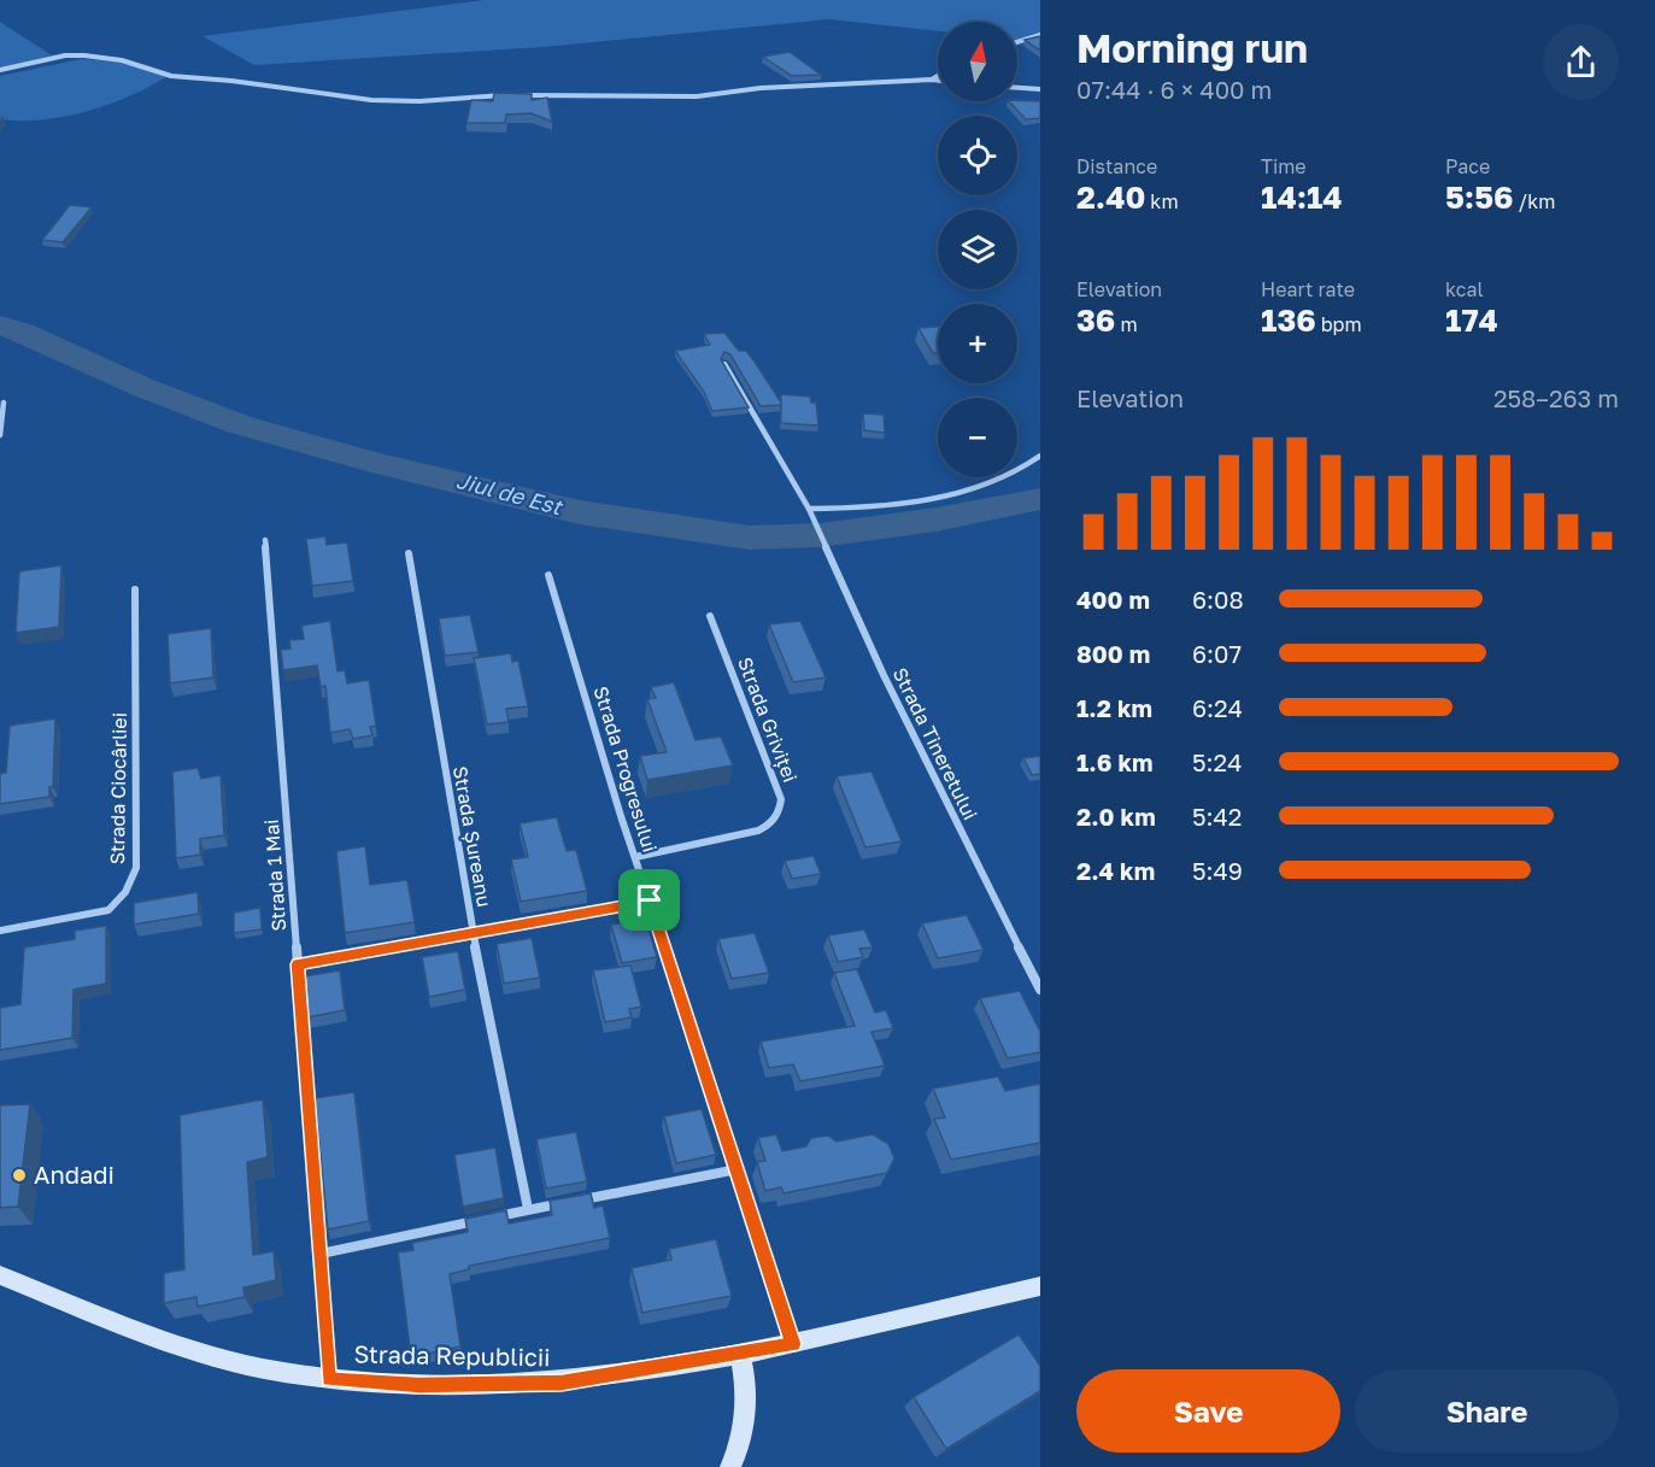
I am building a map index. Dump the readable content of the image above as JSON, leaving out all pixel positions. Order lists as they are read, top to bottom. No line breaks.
{"streets":{"main road":["Strada Republicii"],"street":["Strada Griviței","Strada Tineretului","Strada Progresului","Strada Ciocârliei","Strada Șureanu","Strada 1 Mai"]},"crossings":[["Strada Griviței","Strada Progresului"],["Strada Progresului","Strada Republicii"],["Strada 1 Mai","Strada Republicii"]],"water":["Jiul de Est"],"places":["Andadi"],"north":"top","page":{"heading":["Morning run","07:44 · 6 × 400 m"],"map_buttons":["+","−"],"stats":[["Distance","2.40 km"],["Time","14:14"],["Pace","5:56 /km"],["Elevation","36 m"],["Heart rate","136 bpm"],["kcal","174"]],"chart":["Elevation","258–263 m"],"list":[{"name":"400 m","note":"6:08"},{"name":"800 m","note":"6:07"},{"name":"1.2 km","note":"6:24"},{"name":"1.6 km","note":"5:24"},{"name":"2.0 km","note":"5:42"},{"name":"2.4 km","note":"5:49"}],"buttons":["Save","Share"]}}
